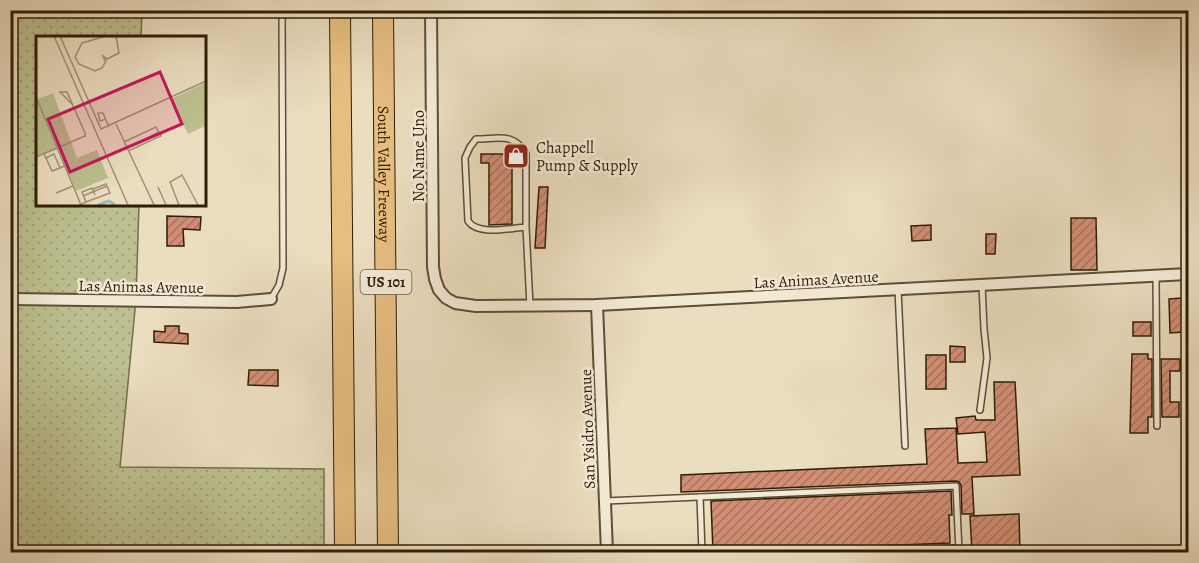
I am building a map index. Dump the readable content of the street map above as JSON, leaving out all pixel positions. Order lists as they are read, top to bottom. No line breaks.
{"streets":{"highway":["South Valley Freeway","US 101"],"street":["No Name Uno","Las Animas Avenue","San Ysidro Avenue"]},"crossings":[["No Name Uno","Las Animas Avenue"],["Las Animas Avenue","San Ysidro Avenue"]],"places":{"shop":["Chappell Pump & Supply"]}}
